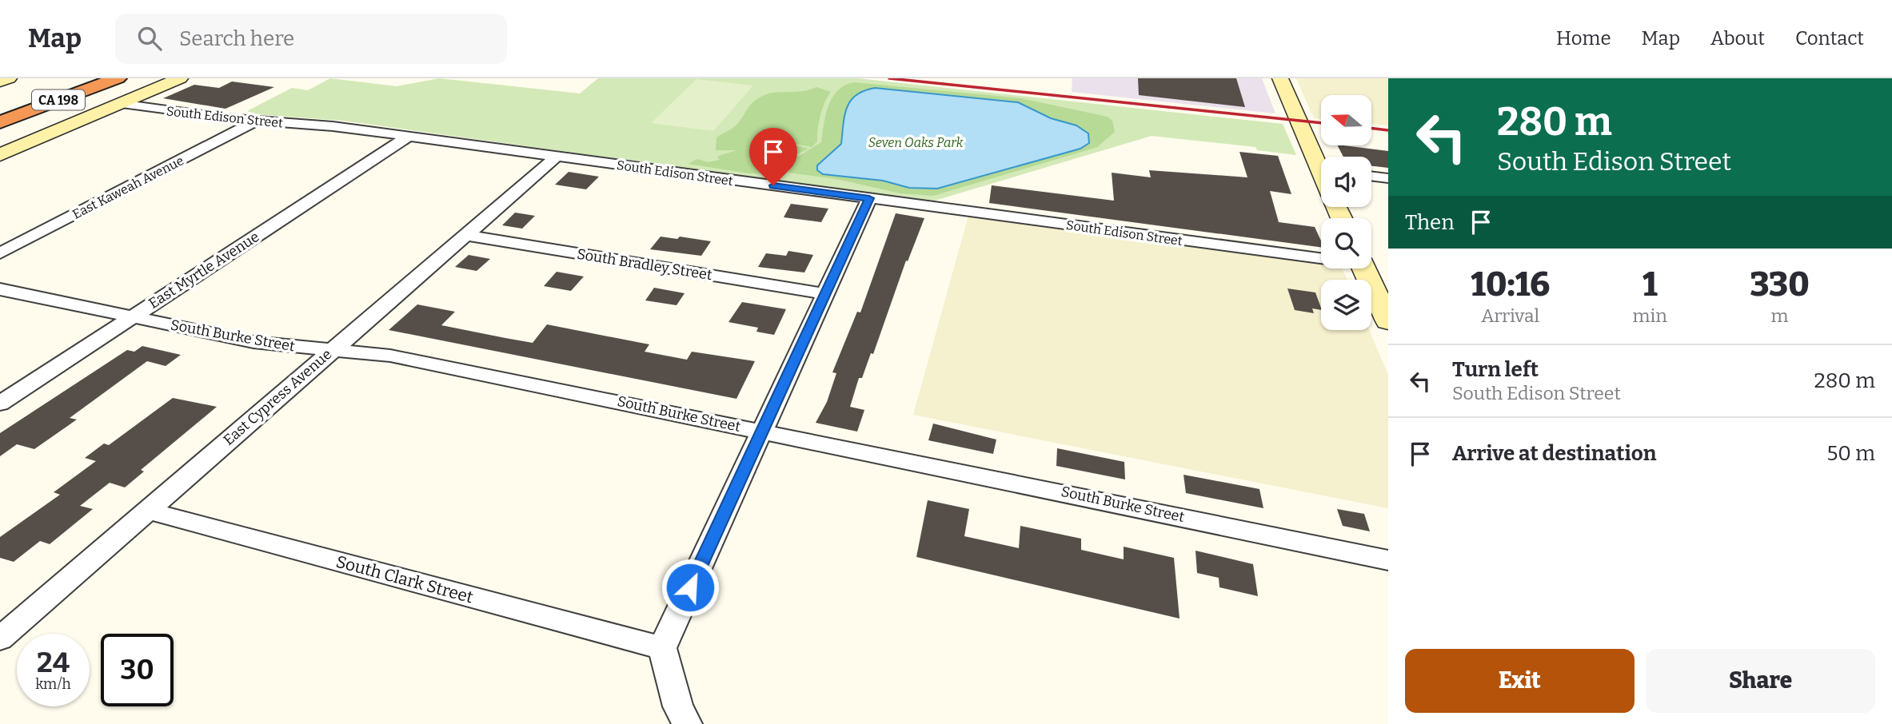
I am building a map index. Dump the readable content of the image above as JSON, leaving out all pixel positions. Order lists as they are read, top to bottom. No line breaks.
{"streets":{"highway":["CA 198"],"street":["South Edison Street","East Kaweah Avenue","South Bradley Street","East Myrtle Avenue","South Burke Street","East Cypress Avenue","South Clark Street"]},"crossings":[["South Edison Street","East Kaweah Avenue"],["South Edison Street","East Myrtle Avenue"],["South Edison Street","East Cypress Avenue"],["South Bradley Street","East Cypress Avenue"],["East Myrtle Avenue","South Burke Street"],["South Burke Street","East Cypress Avenue"],["East Cypress Avenue","South Clark Street"]],"parks":["Seven Oaks Park"],"north":"left","page":{"header":"Map","search":"Search here","nav":["Home","Map","About","Contact"],"turn":["280 m","South Edison Street"],"then":"Then","eta":["10:16","Arrival","1","min","330","m"],"list":[{"name":"Turn left","note":"South Edison Street","value":"280 m"},{"name":"Arrive at destination","value":"50 m"}],"speed":"24 km/h","limit":"30","buttons":["Exit","Share"]}}
